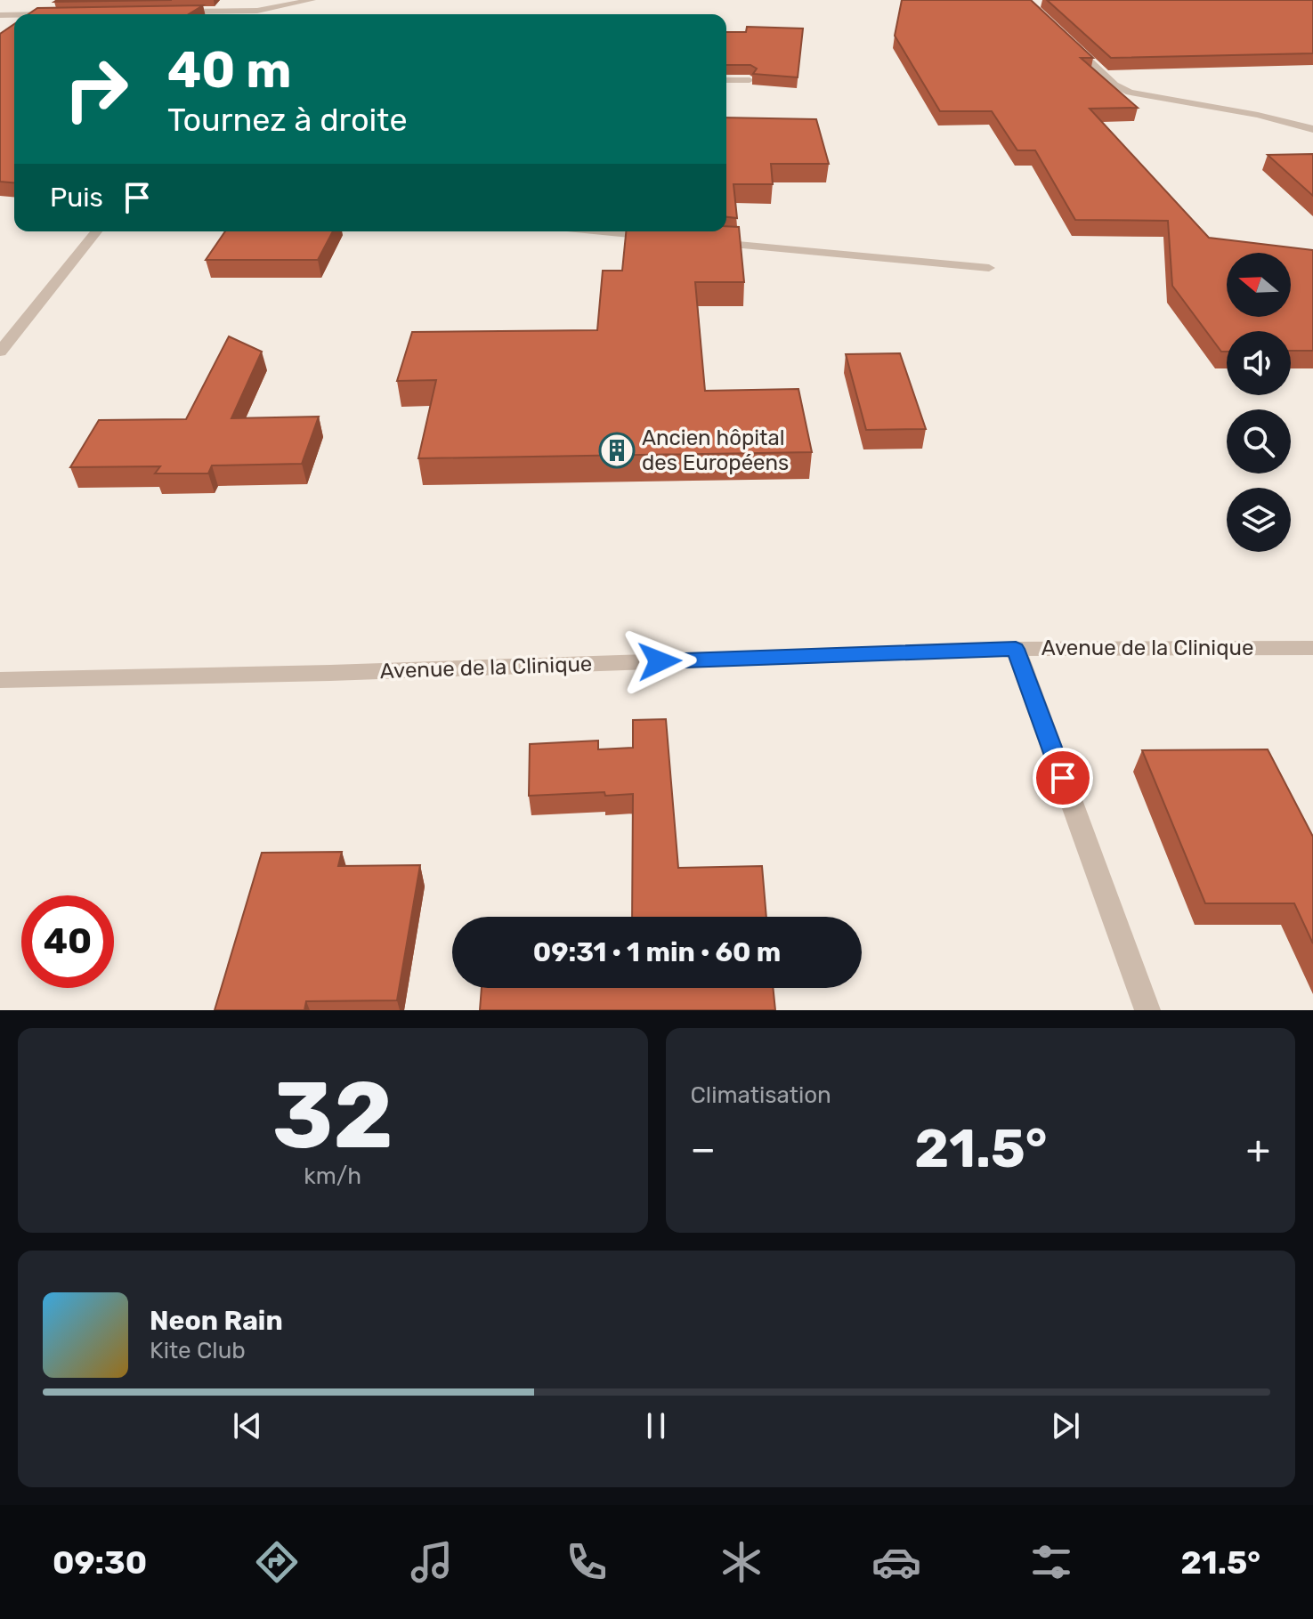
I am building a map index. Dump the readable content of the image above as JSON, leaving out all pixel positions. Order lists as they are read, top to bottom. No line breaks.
{"streets":{"street":["Avenue de la Clinique"]},"places":{"building":["Ancien hôpital des Européens"]},"north":"left","page":{"turn":["40 m","Tournez à droite"],"then":"Puis","limit":"40","trip":"09:31 · 1 min · 60 m","tile":[["32","km/h"],"Climatisation"],"heat":["−","21.5°","+"],"song":["Neon Rain","Kite Club"],"tabs":["09:30","21.5°"]}}
